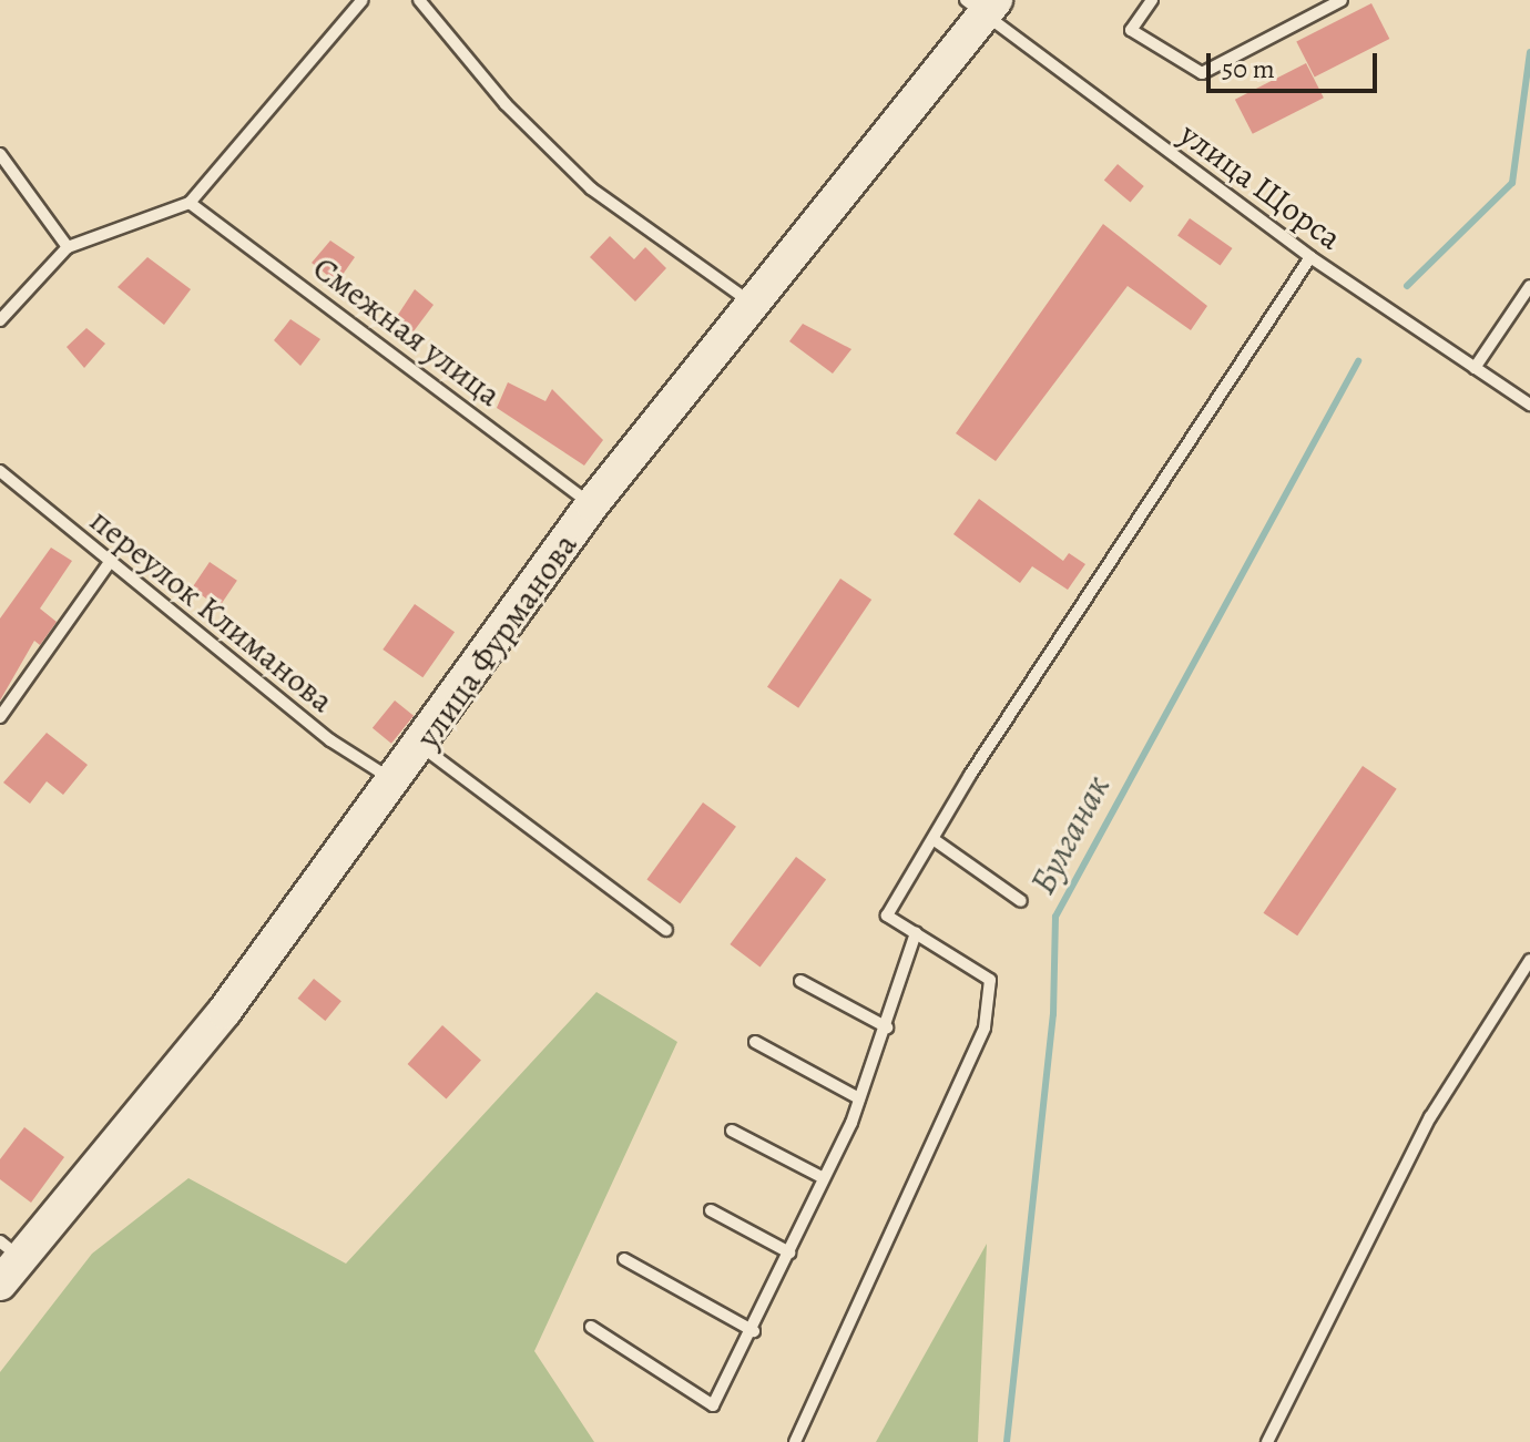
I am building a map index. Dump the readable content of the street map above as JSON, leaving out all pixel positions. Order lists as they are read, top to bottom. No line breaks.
{"streets":{"main road":["улица Фурманова"],"lane":["улица Щорса","Смежная улица","переулок Климанова"]},"crossings":[["улица Щорса","улица Фурманова"],["Смежная улица","улица Фурманова"],["переулок Климанова","улица Фурманова"]],"water":["Булганак"],"scale_bar":"50 m"}
